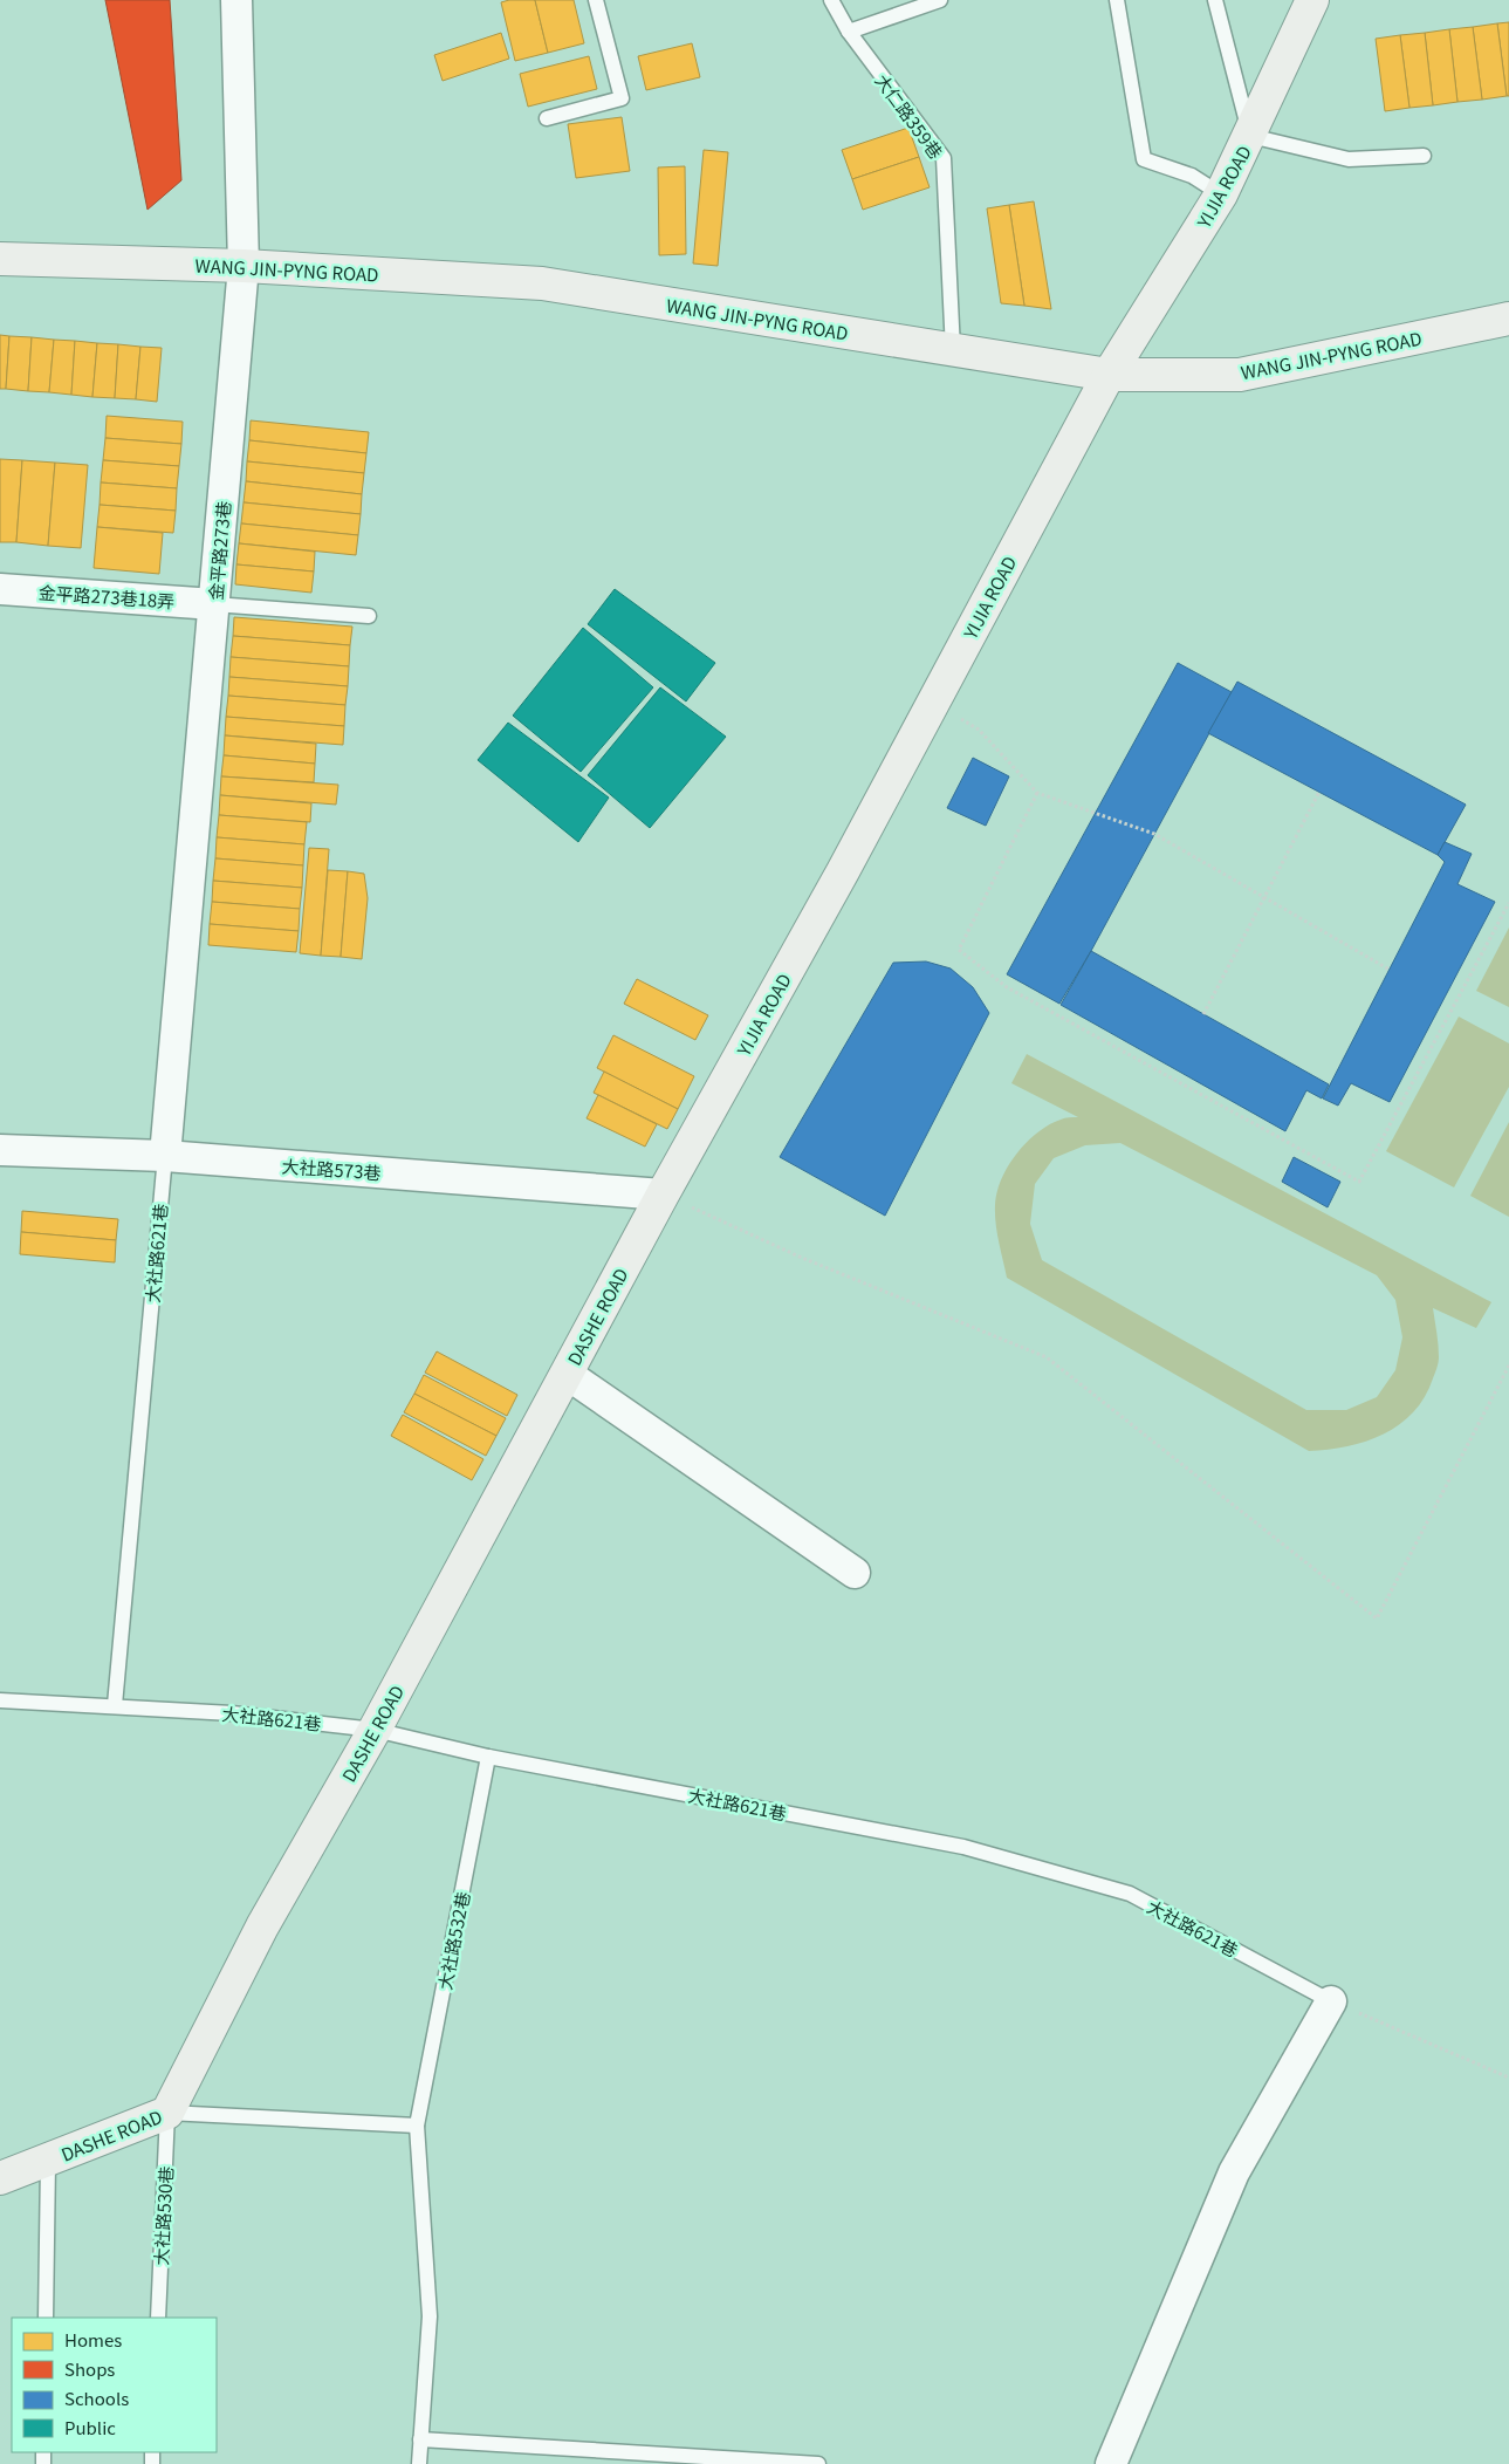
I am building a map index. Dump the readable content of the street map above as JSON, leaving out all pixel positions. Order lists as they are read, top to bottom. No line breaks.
{"streets":{"street":["YIJIA ROAD","WANG JIN-PYNG ROAD","金平路273巷","金平路273巷18弄","大社路573巷","大社路621巷","DASHE ROAD"],"lane":["大仁路359巷","大社路532巷","大社路530巷"]},"crossings":[["大仁路359巷","WANG JIN-PYNG ROAD"],["YIJIA ROAD","WANG JIN-PYNG ROAD"],["YIJIA ROAD","大社路573巷"],["YIJIA ROAD","DASHE ROAD"],["WANG JIN-PYNG ROAD","金平路273巷"],["金平路273巷","金平路273巷18弄"],["金平路273巷","大社路621巷"],["大社路573巷","大社路621巷"],["大社路573巷","DASHE ROAD"],["大社路621巷","DASHE ROAD"],["大社路621巷","大社路532巷"],["DASHE ROAD","大社路530巷"]],"legend":["Homes","Shops","Schools","Public"]}
